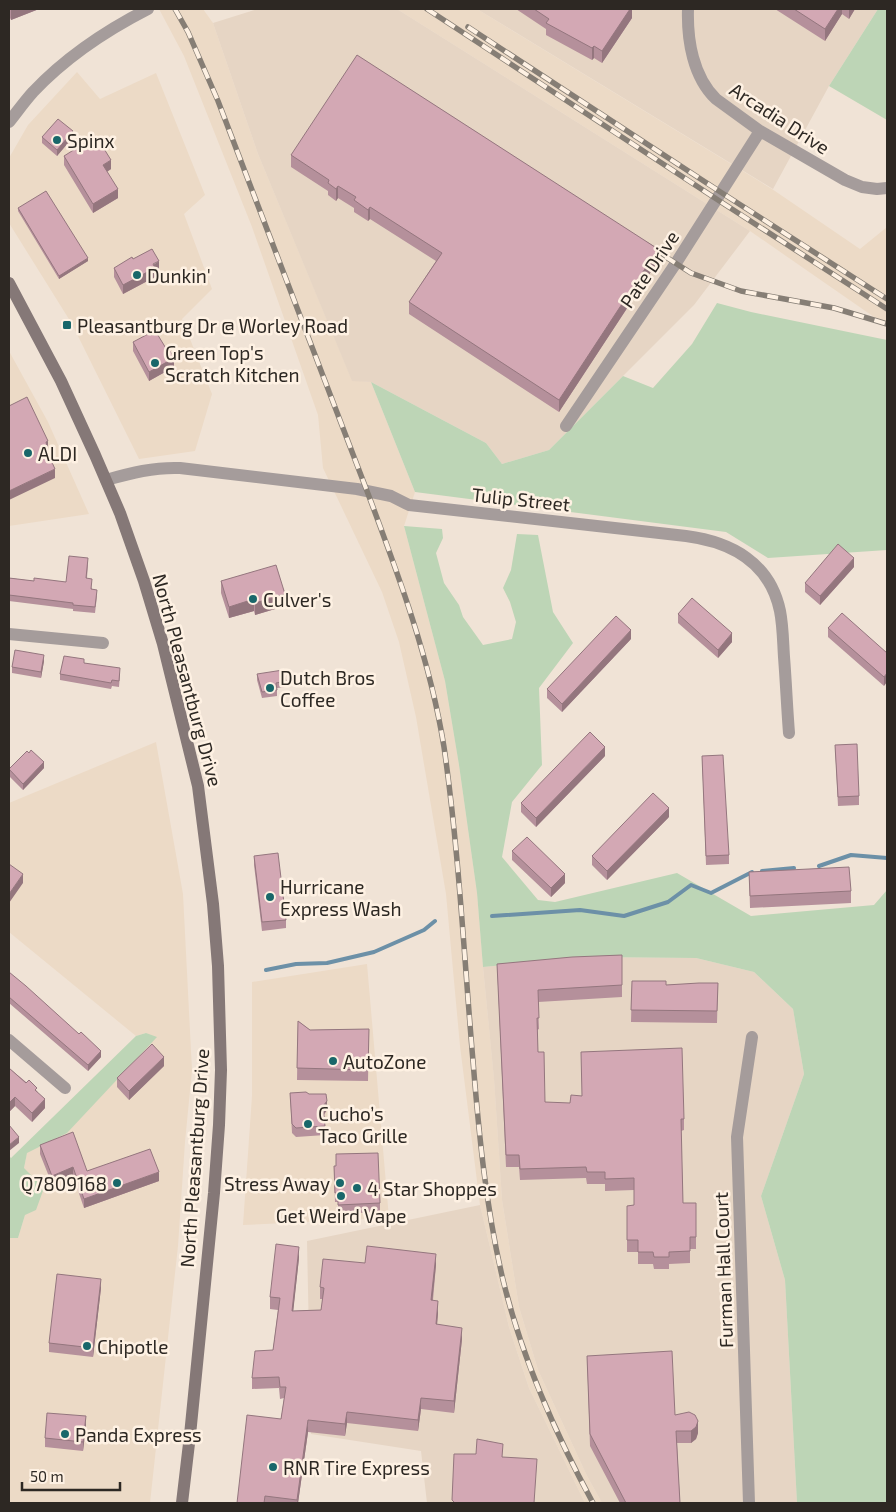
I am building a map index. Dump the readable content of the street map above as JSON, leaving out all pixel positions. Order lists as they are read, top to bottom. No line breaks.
{"streets":{"main road":["North Pleasantburg Drive"],"street":["Arcadia Drive","Pate Drive","Tulip Street","Furman Hall Court"]},"crossings":[["Arcadia Drive","Pate Drive"],["Tulip Street","North Pleasantburg Drive"]],"places":{"other":["Spinx","Dunkin'","Green Top's Scratch Kitchen","ALDI","Culver's","Dutch Bros Coffee","Hurricane Express Wash","AutoZone","Cucho’s Taco Grille","Q7809168","Stress Away","4 Star Shoppes","Get Weird Vape","Chipotle","Panda Express","RNR Tire Express"],"transit":["Pleasantburg Dr @ Worley Road"]},"scale_bar":"50 m"}
